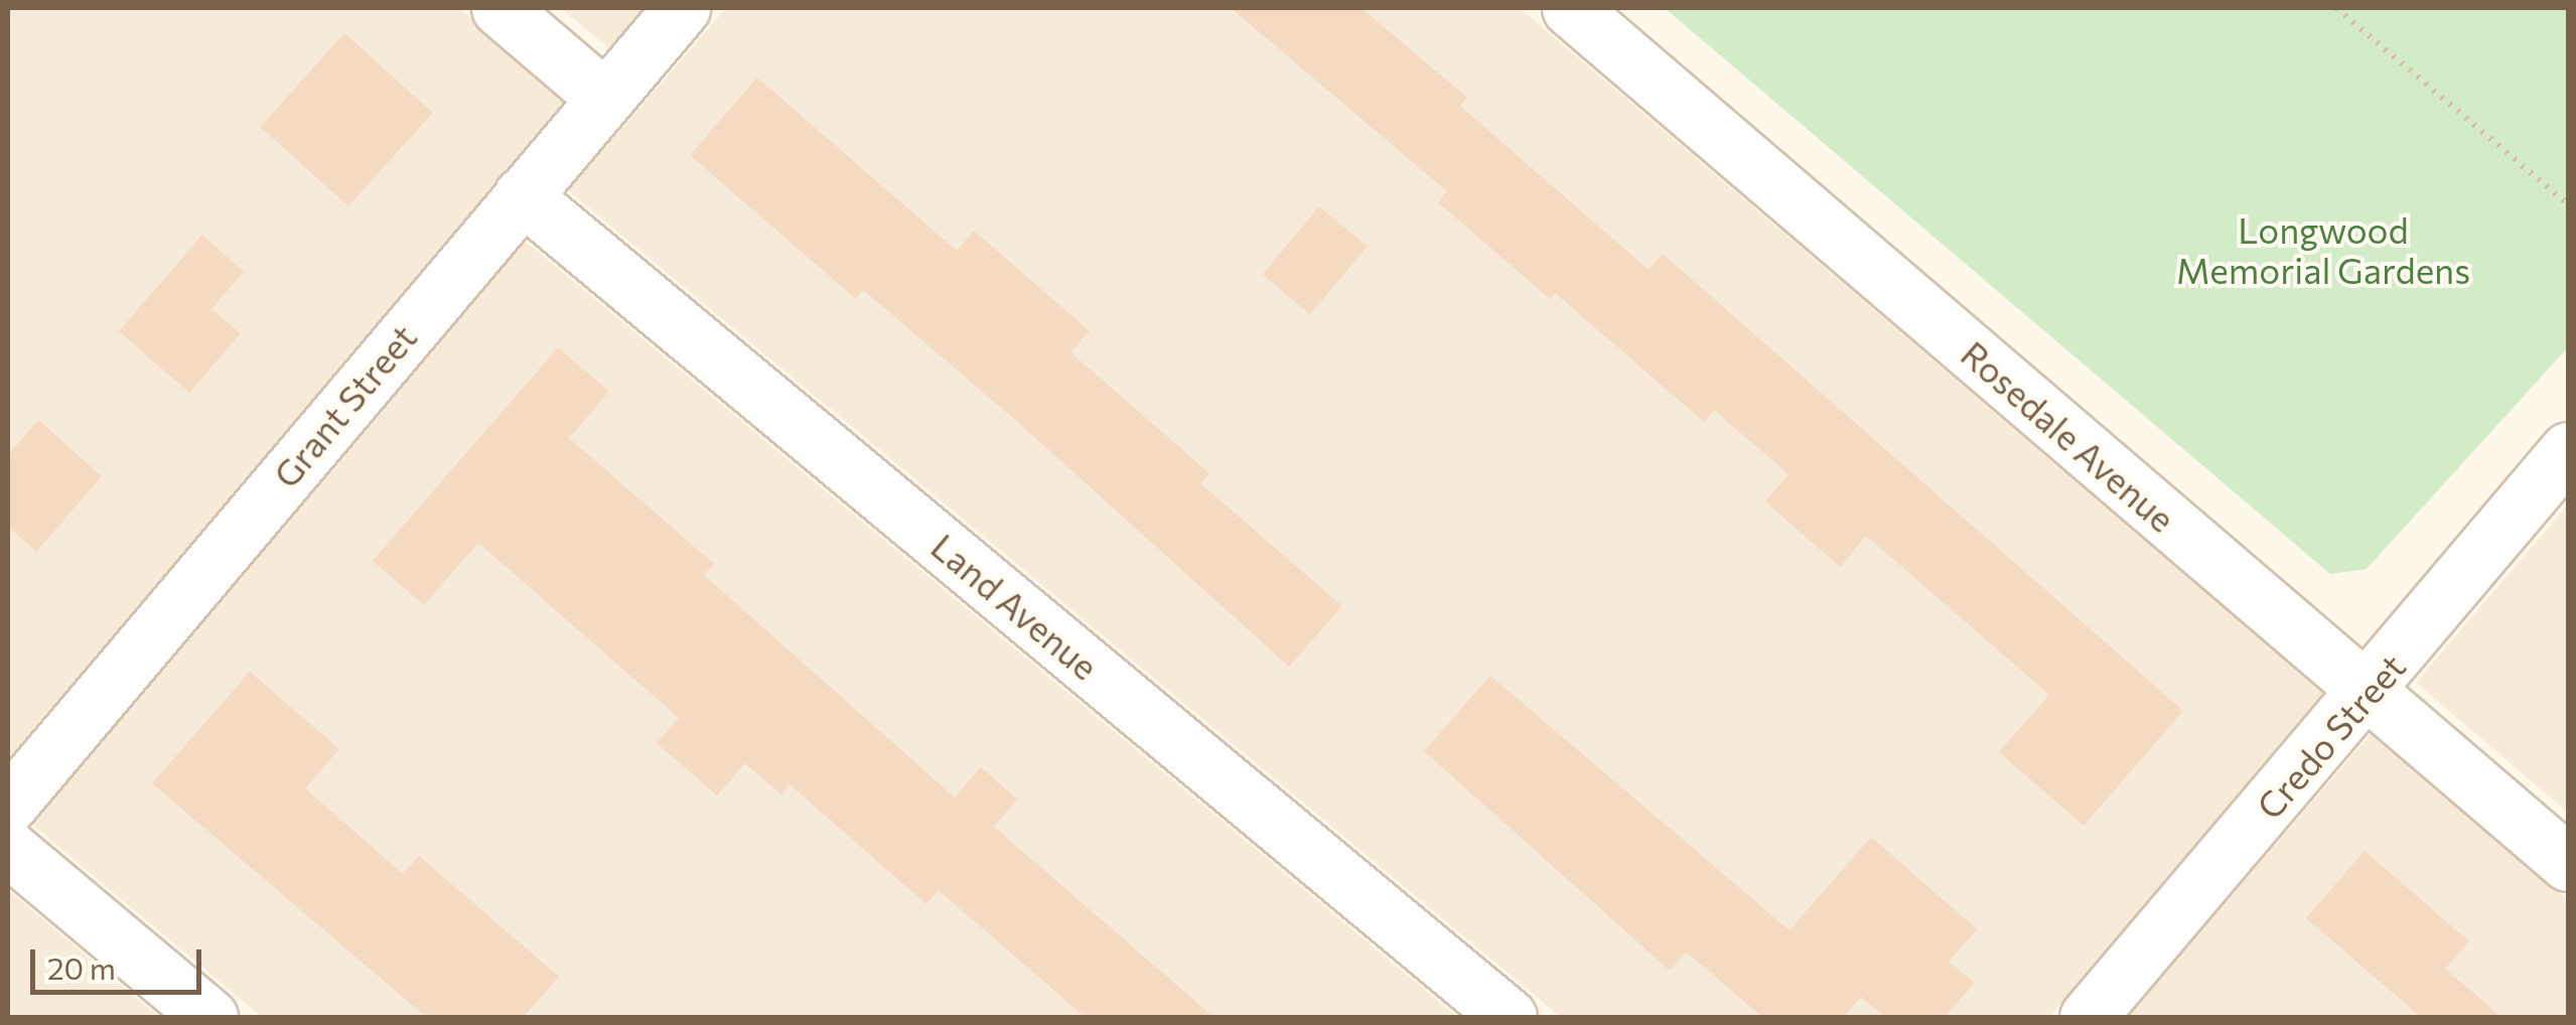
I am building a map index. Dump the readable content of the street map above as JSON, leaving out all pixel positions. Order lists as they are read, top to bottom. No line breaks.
{"streets":{"street":["Grant Street","Rosedale Avenue","Land Avenue","Credo Street"]},"crossings":[["Grant Street","Land Avenue"],["Rosedale Avenue","Credo Street"]],"parks":["Longwood Memorial Gardens"],"scale_bar":"20 m"}
